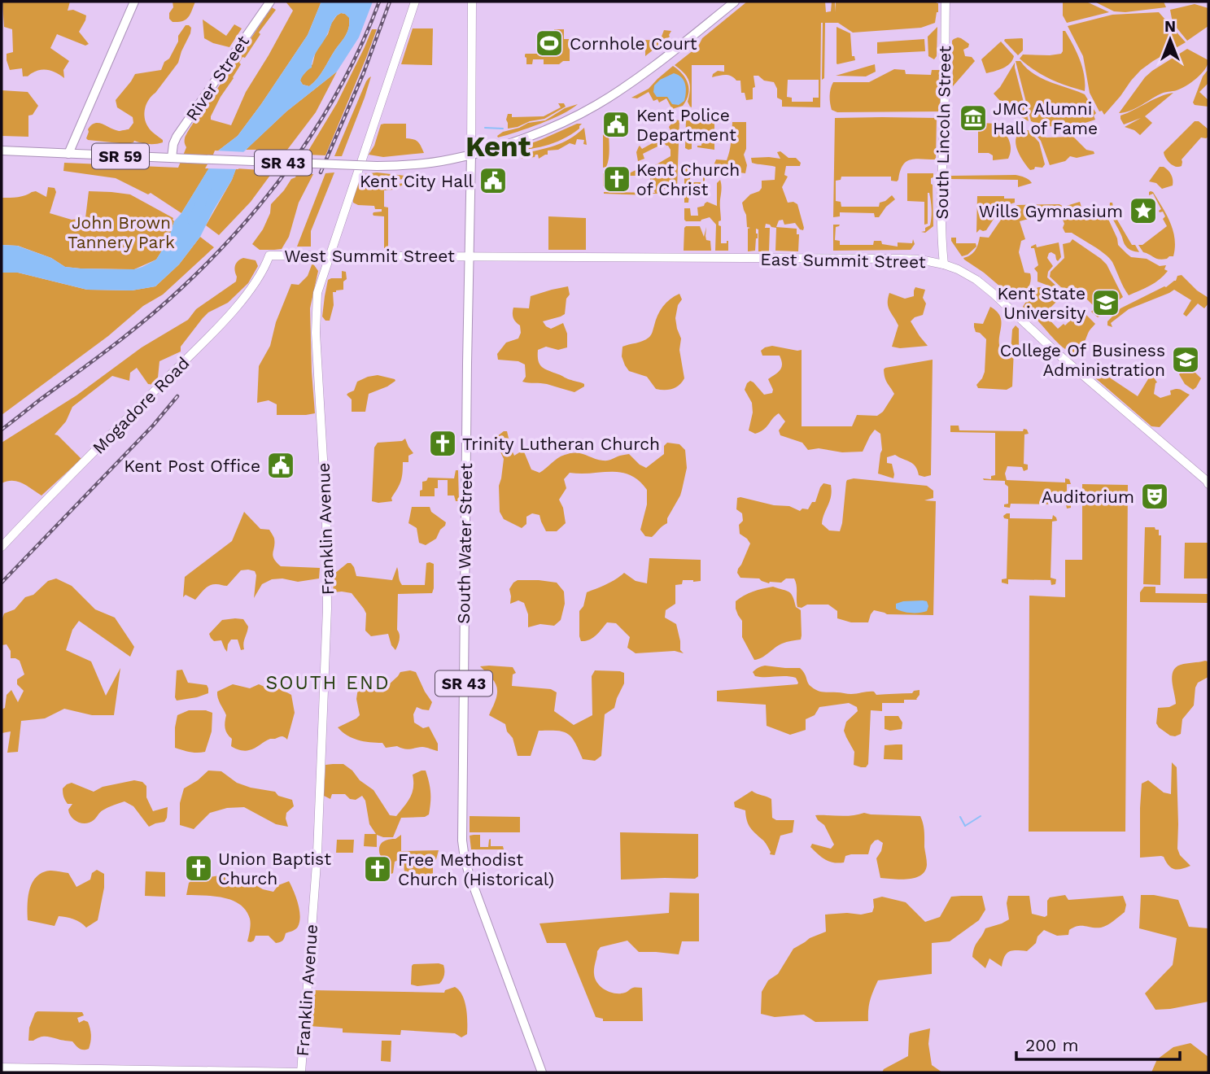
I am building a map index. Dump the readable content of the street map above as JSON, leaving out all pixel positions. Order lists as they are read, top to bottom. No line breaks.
{"streets":{"main road":["River Street","SR 59","SR 43","South Water Street"],"street":["South Lincoln Street","West Summit Street","East Summit Street","Mogadore Road","Franklin Avenue"]},"crossings":[["River Street","SR 59"],["River Street","SR 43"],["South Lincoln Street","East Summit Street"],["SR 59","SR 43"],["SR 43","South Water Street"],["West Summit Street","East Summit Street"],["West Summit Street","Mogadore Road"],["West Summit Street","Franklin Avenue"],["West Summit Street","South Water Street"],["East Summit Street","South Water Street"]],"districts":["Kent","SOUTH END"],"parks":["John Brown Tannery Park"],"places":{"sports":["Cornhole Court"],"museum":["JMC Alumni Hall of Fame"],"public building":["Kent Police Department","Kent City Hall","Kent Post Office"],"church":["Kent Church of Christ","Trinity Lutheran Church","Union Baptist Church","Free Methodist Church (Historical)"],"place":["Wills Gymnasium"],"school or university":["Kent State University","College Of Business Administration"],"theatre":["Auditorium"]},"scale_bar":"200 m","north":"top"}
